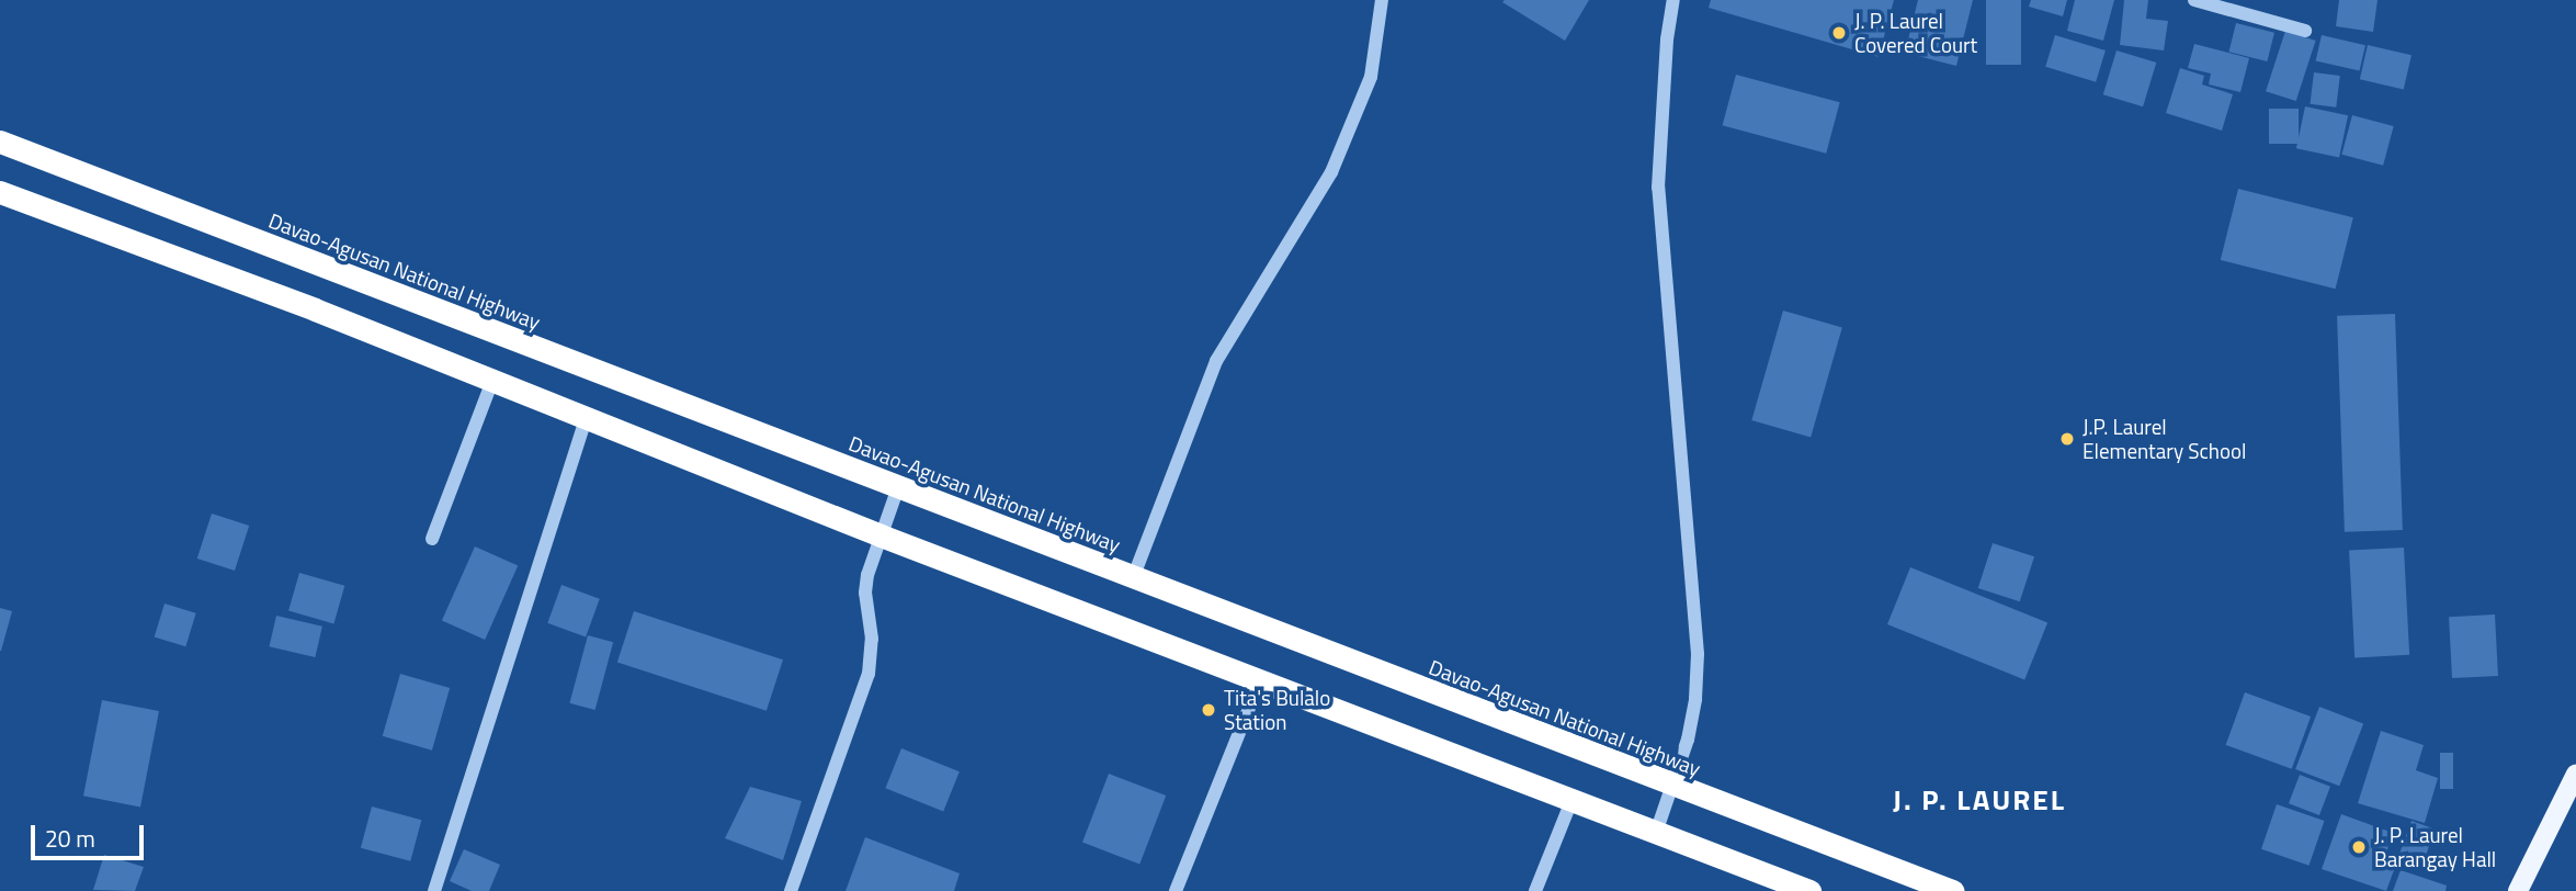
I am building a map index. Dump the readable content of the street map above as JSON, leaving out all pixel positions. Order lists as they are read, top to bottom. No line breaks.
{"streets":{"highway":["Davao-Agusan National Highway"]},"districts":["J. P. LAUREL"],"places":["J. P. Laurel Covered Court","J.P. Laurel Elementary School","Tita's Bulalo Station","J. P. Laurel Barangay Hall"],"scale_bar":"20 m"}
